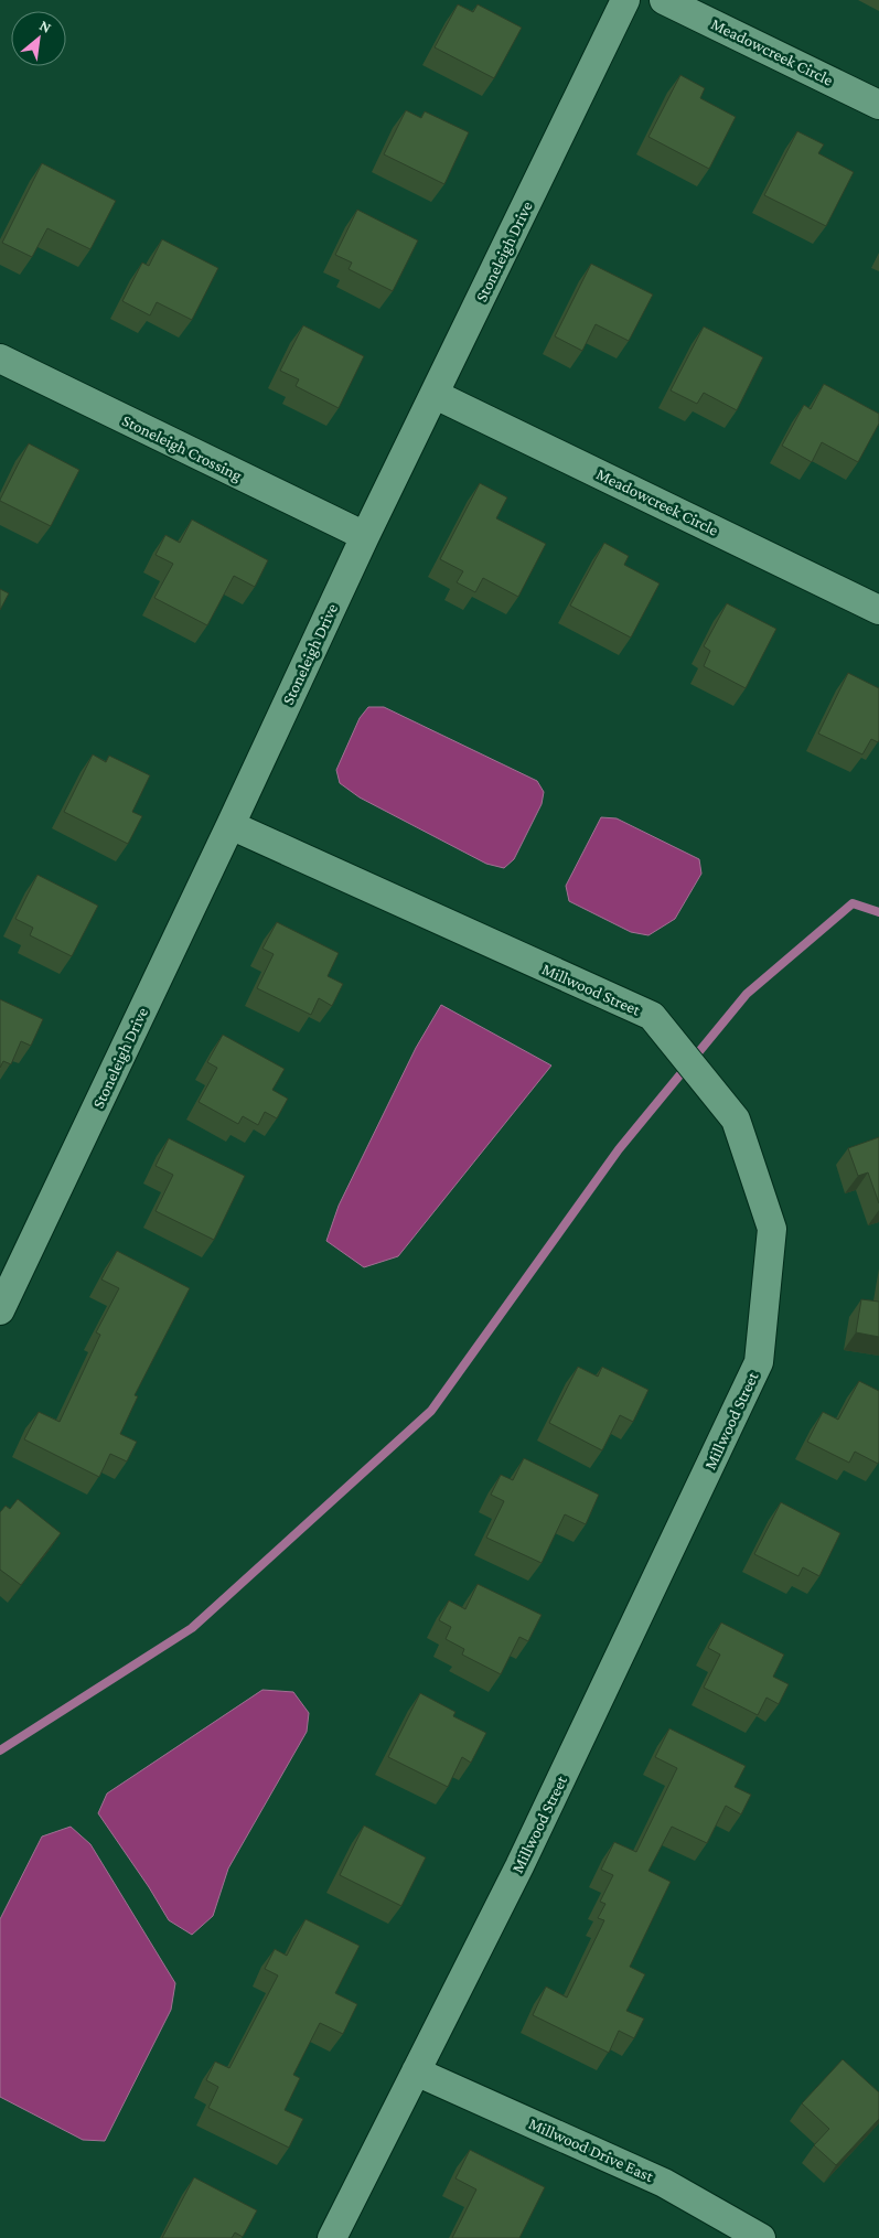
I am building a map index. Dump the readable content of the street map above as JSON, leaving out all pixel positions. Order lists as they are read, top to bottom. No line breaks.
{"streets":{"street":["Meadowcreek Circle","Stoneleigh Drive","Stoneleigh Crossing","Millwood Street","Millwood Drive East"]},"crossings":[["Meadowcreek Circle","Stoneleigh Drive"],["Stoneleigh Drive","Stoneleigh Crossing"],["Stoneleigh Drive","Millwood Street"],["Millwood Street","Millwood Drive East"]],"north":"top right"}
